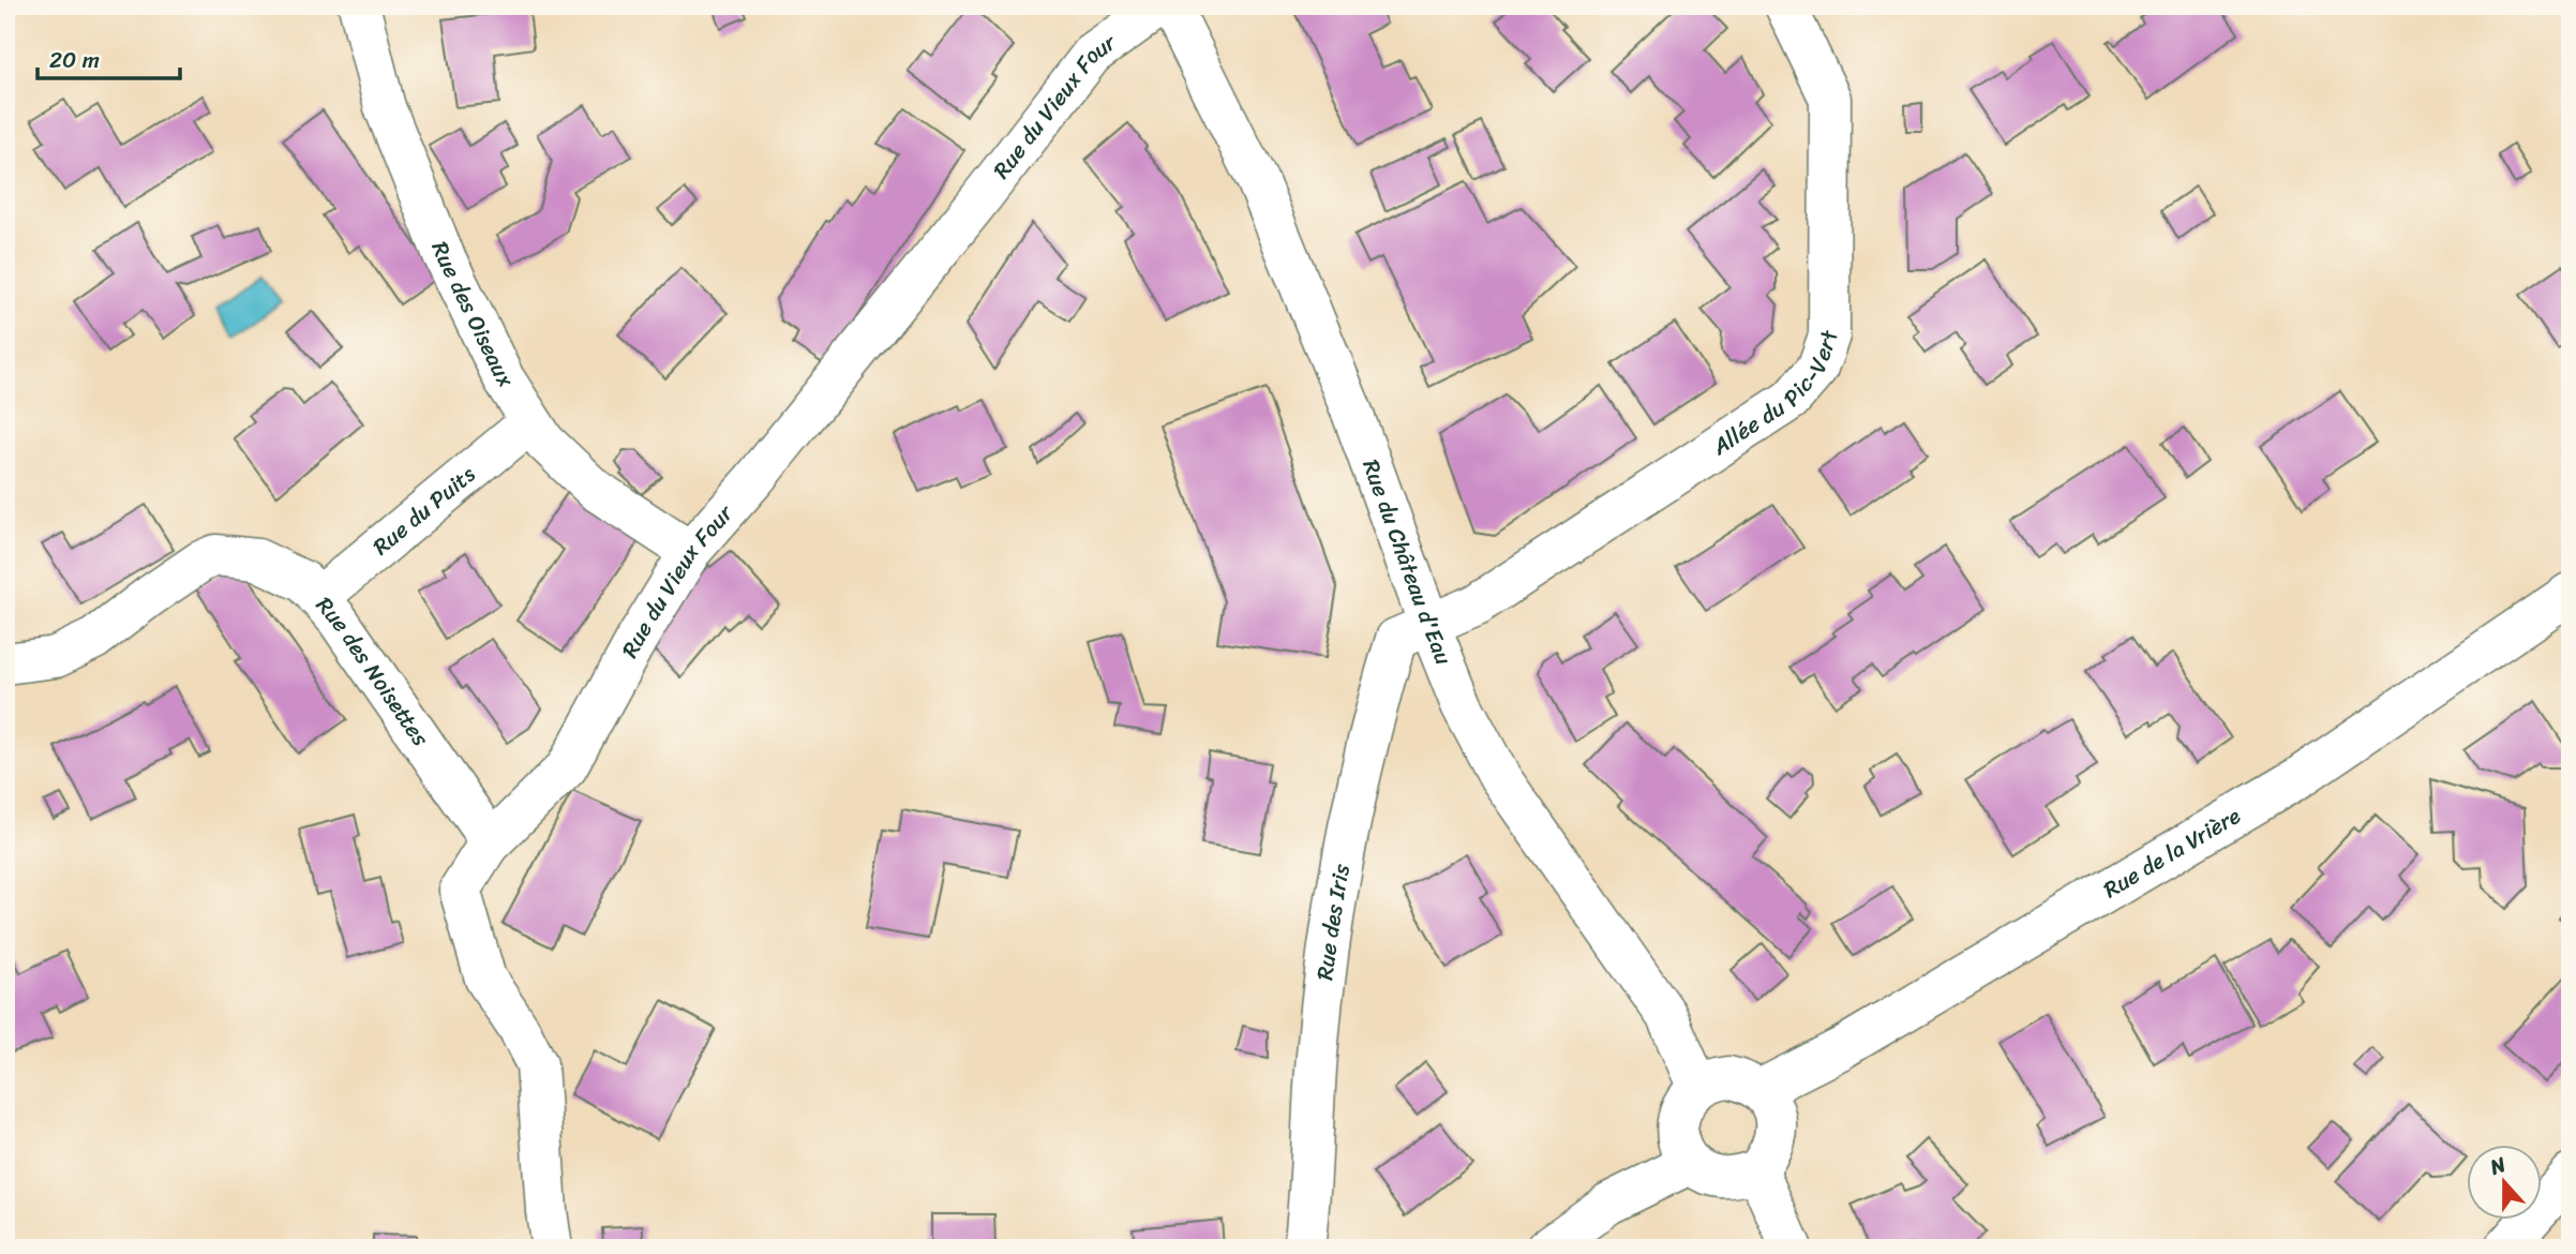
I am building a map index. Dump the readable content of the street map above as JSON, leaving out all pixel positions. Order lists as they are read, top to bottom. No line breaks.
{"streets":{"street":["Rue du Vieux Four","Rue des Oiseaux","Allée du Pic-Vert","Rue du Puits","Rue du Château d'Eau","Rue des Noisettes","Rue de la Vrière","Rue des Iris"]},"crossings":[["Rue du Vieux Four","Rue des Oiseaux"],["Rue du Vieux Four","Rue des Noisettes"],["Rue des Oiseaux","Rue du Puits"],["Allée du Pic-Vert","Rue du Château d'Eau"],["Allée du Pic-Vert","Rue des Iris"],["Rue du Puits","Rue des Noisettes"],["Rue du Château d'Eau","Rue de la Vrière"],["Rue du Château d'Eau","Rue des Iris"]],"scale_bar":"20 m","north":"top"}
